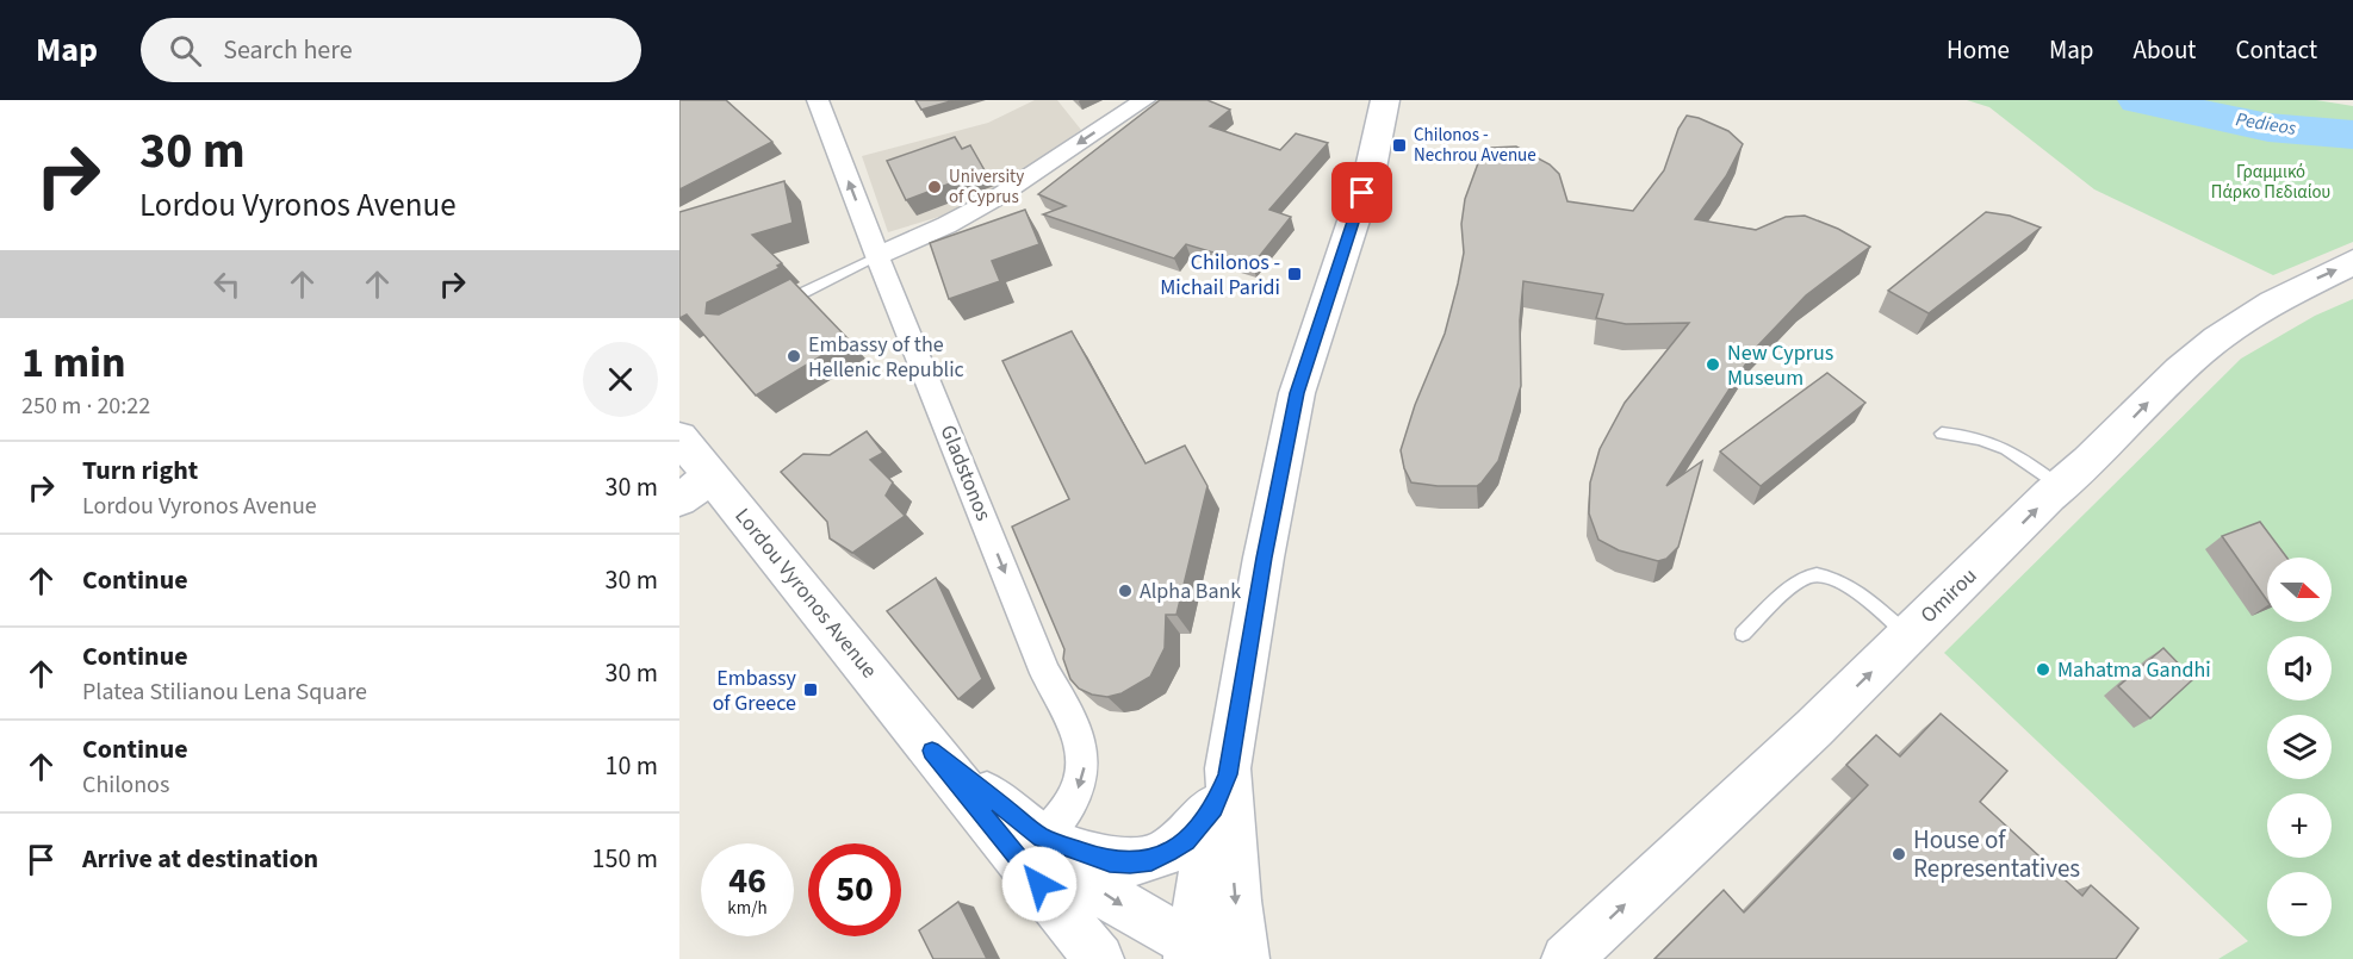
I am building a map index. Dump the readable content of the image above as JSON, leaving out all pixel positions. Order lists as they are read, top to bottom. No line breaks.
{"streets":{"main road":["Lordou Vyronos Avenue","Omirou"],"street":["Gladstonos"]},"crossings":[["Gladstonos","Lordou Vyronos Avenue"]],"one_way":["Omirou"],"water":["Pedieos"],"parks":["Γραμμικό Πάρκο Πεδιαίου"],"places":{"transit":["Chilonos - Nechrou Avenue","Chilonos - Michail Paridi","Embassy of Greece"],"other":["University of Cyprus","Embassy of the Hellenic Republic","New Cyprus Museum","Alpha Bank","Mahatma Gandhi","House of Representatives"]},"north":"right","page":{"header":"Map","search":"Search here","nav":["Home","Map","About","Contact"],"turn":["30 m","Lordou Vyronos Avenue"],"heading":["1 min","250 m · 20:22"],"list":[{"name":"Turn right","note":"Lordou Vyronos Avenue","value":"30 m"},{"name":"Continue","value":"30 m"},{"name":"Continue","note":"Platea Stilianou Lena Square","value":"30 m"},{"name":"Continue","note":"Chilonos","value":"10 m"},{"name":"Arrive at destination","value":"150 m"}],"map_buttons":["+","−"],"speed":"46 km/h","limit":"50"}}
